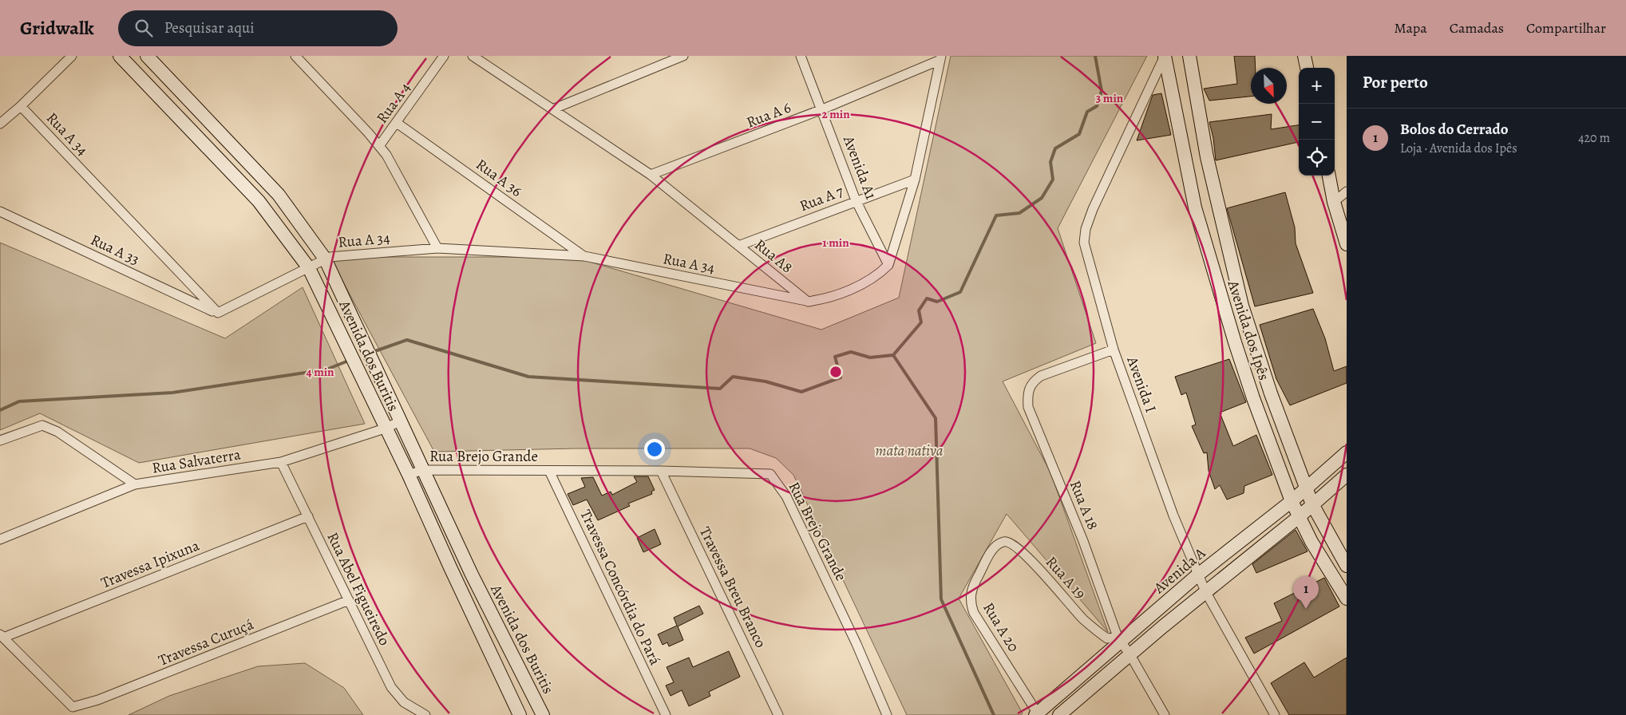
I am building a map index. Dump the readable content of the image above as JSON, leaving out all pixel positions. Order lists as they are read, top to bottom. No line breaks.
{"streets":{"main road":["Avenida dos Ipês","Avenida dos Buritis","Avenida A"],"street":["Rua A 4","Rua A 6","Rua A 34","Avenida A1","Rua A 36","Rua A 7","Rua A 33","Rua A8","Avenida I","Rua Brejo Grande","Rua Salvaterra","Rua A 18","Travessa Ipixuna","Rua A 19","Travessa Concórdia do Pará","Travessa Breu Branco","Rua Abel Figueiredo","Rua A 20","Travessa Curuçá"]},"crossings":[["Rua A 4","Rua A 36"],["Rua A 6","Avenida A1"],["Rua A 6","Rua A8"],["Rua A 34","Rua A 36"],["Rua A 34","Rua A 33"],["Rua A 34","Rua A8"],["Rua A 34","Avenida dos Buritis"],["Avenida A1","Rua A 7"],["Rua A 7","Rua A8"],["Avenida dos Ipês","Avenida I"],["Avenida dos Ipês","Avenida A"],["Avenida dos Buritis","Rua Brejo Grande"],["Avenida dos Buritis","Rua Salvaterra"],["Avenida I","Rua A 18"],["Avenida I","Avenida A"],["Rua Brejo Grande","Travessa Concórdia do Pará"],["Rua Brejo Grande","Travessa Breu Branco"],["Rua Salvaterra","Rua Abel Figueiredo"],["Rua A 18","Avenida A"],["Rua A 18","Rua A 19"],["Travessa Ipixuna","Rua Abel Figueiredo"],["Travessa Ipixuna","Travessa Curuçá"],["Avenida A","Rua A 19"],["Avenida A","Rua A 20"],["Rua A 19","Rua A 20"],["Rua Abel Figueiredo","Travessa Curuçá"]],"parks":["mata nativa"],"north":"bottom right","page":{"header":"Gridwalk","search":"Pesquisar aqui","nav":["Mapa","Camadas","Compartilhar"],"heading":"Por perto","map_buttons":["+","−"],"list":[{"mark":"1","name":"Bolos do Cerrado","note":"Loja · Avenida dos Ipês","value":"420 m"}],"pins":"1"},"rings":["3 min","2 min","1 min","4 min"]}
